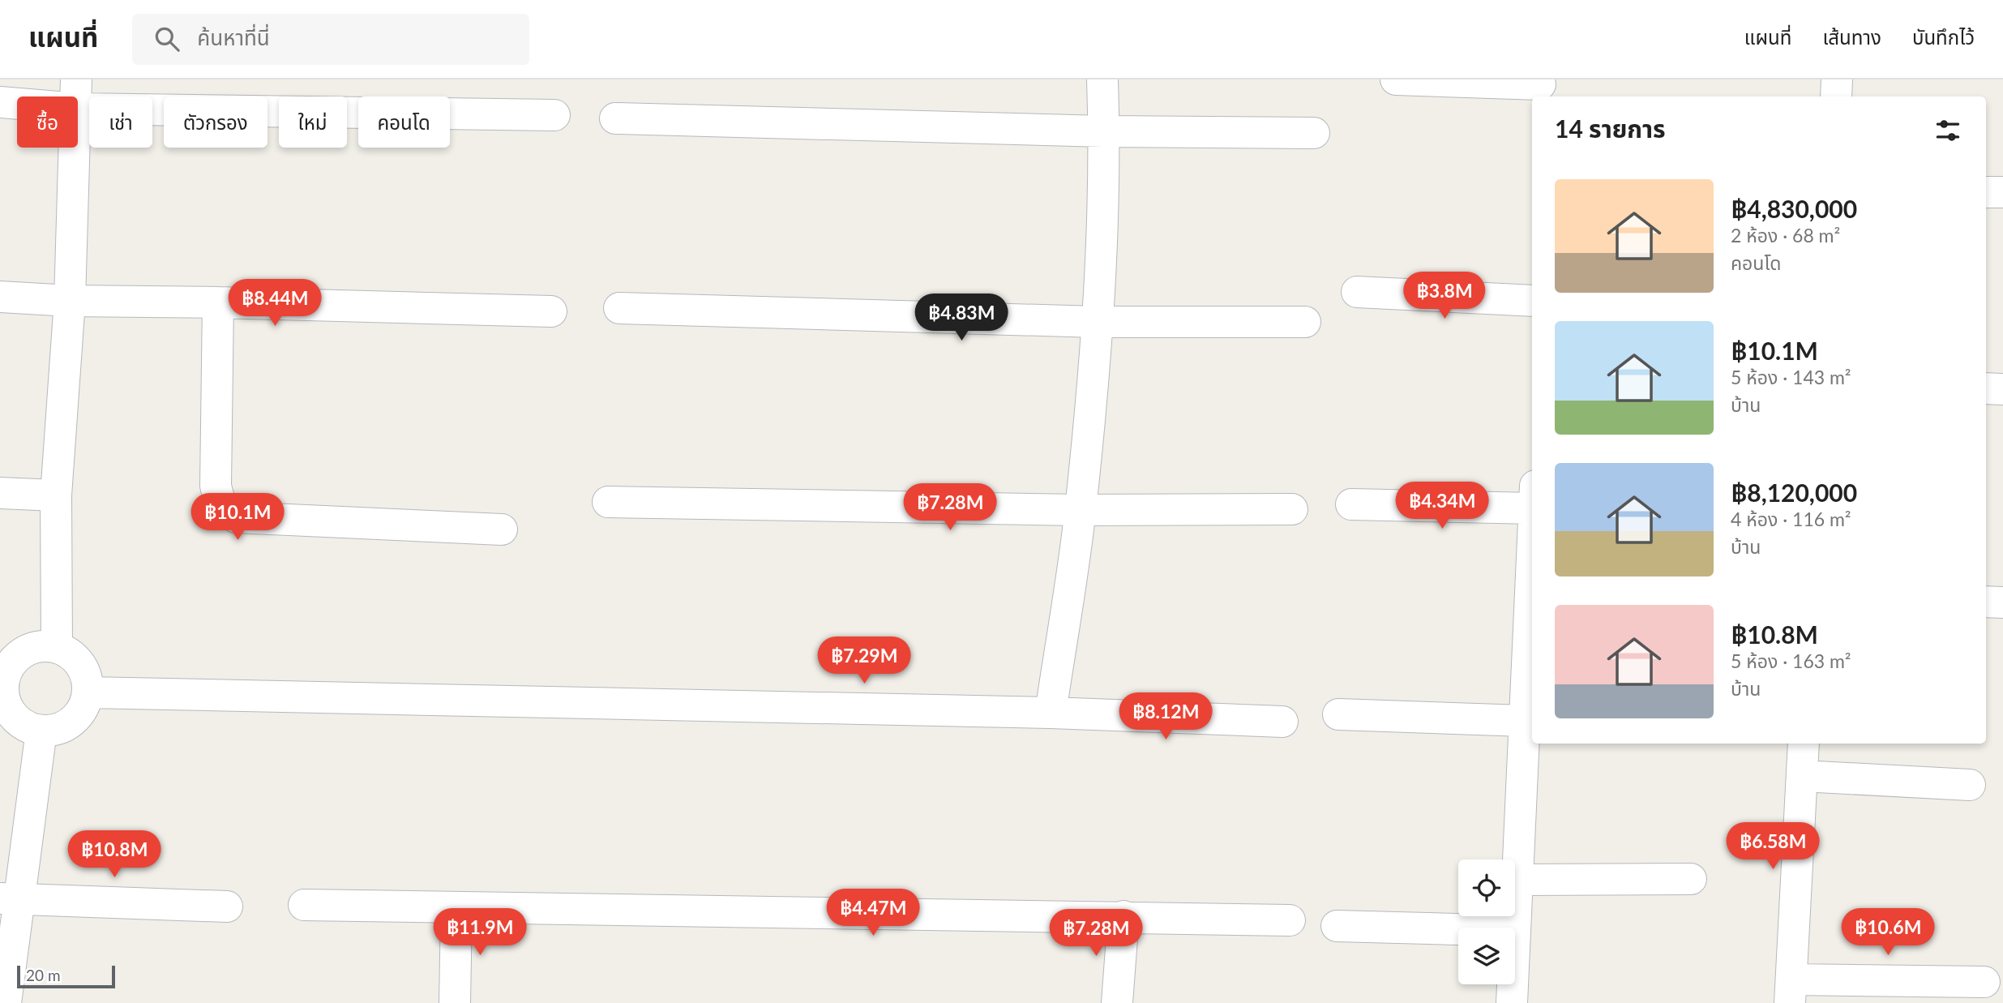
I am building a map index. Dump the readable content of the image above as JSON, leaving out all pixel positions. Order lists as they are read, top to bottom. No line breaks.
{"scale_bar":"20 m","page":{"header":"แผนที่","search":"ค้นหาที่นี่","nav":["แผนที่","เส้นทาง","บันทึกไว้"],"chip":["ซื้อ","เช่า","ตัวกรอง","ใหม่","คอนโด"],"heading":"14 รายการ","list":[{"name":"฿4,830,000","note":"2 ห้อง · 68 m² · คอนโด"},{"name":"฿10.1M","note":"5 ห้อง · 143 m² · บ้าน"},{"name":"฿8,120,000","note":"4 ห้อง · 116 m² · บ้าน"},{"name":"฿10.8M","note":"5 ห้อง · 163 m² · บ้าน"}],"price":["฿3.8M","฿8.44M","฿4.83M","฿4.34M","฿7.28M","฿10.1M","฿7.29M","฿8.12M","฿6.58M","฿10.8M","฿4.47M","฿11.9M","฿10.6M","฿7.28M"],"scale":"20 m"}}
